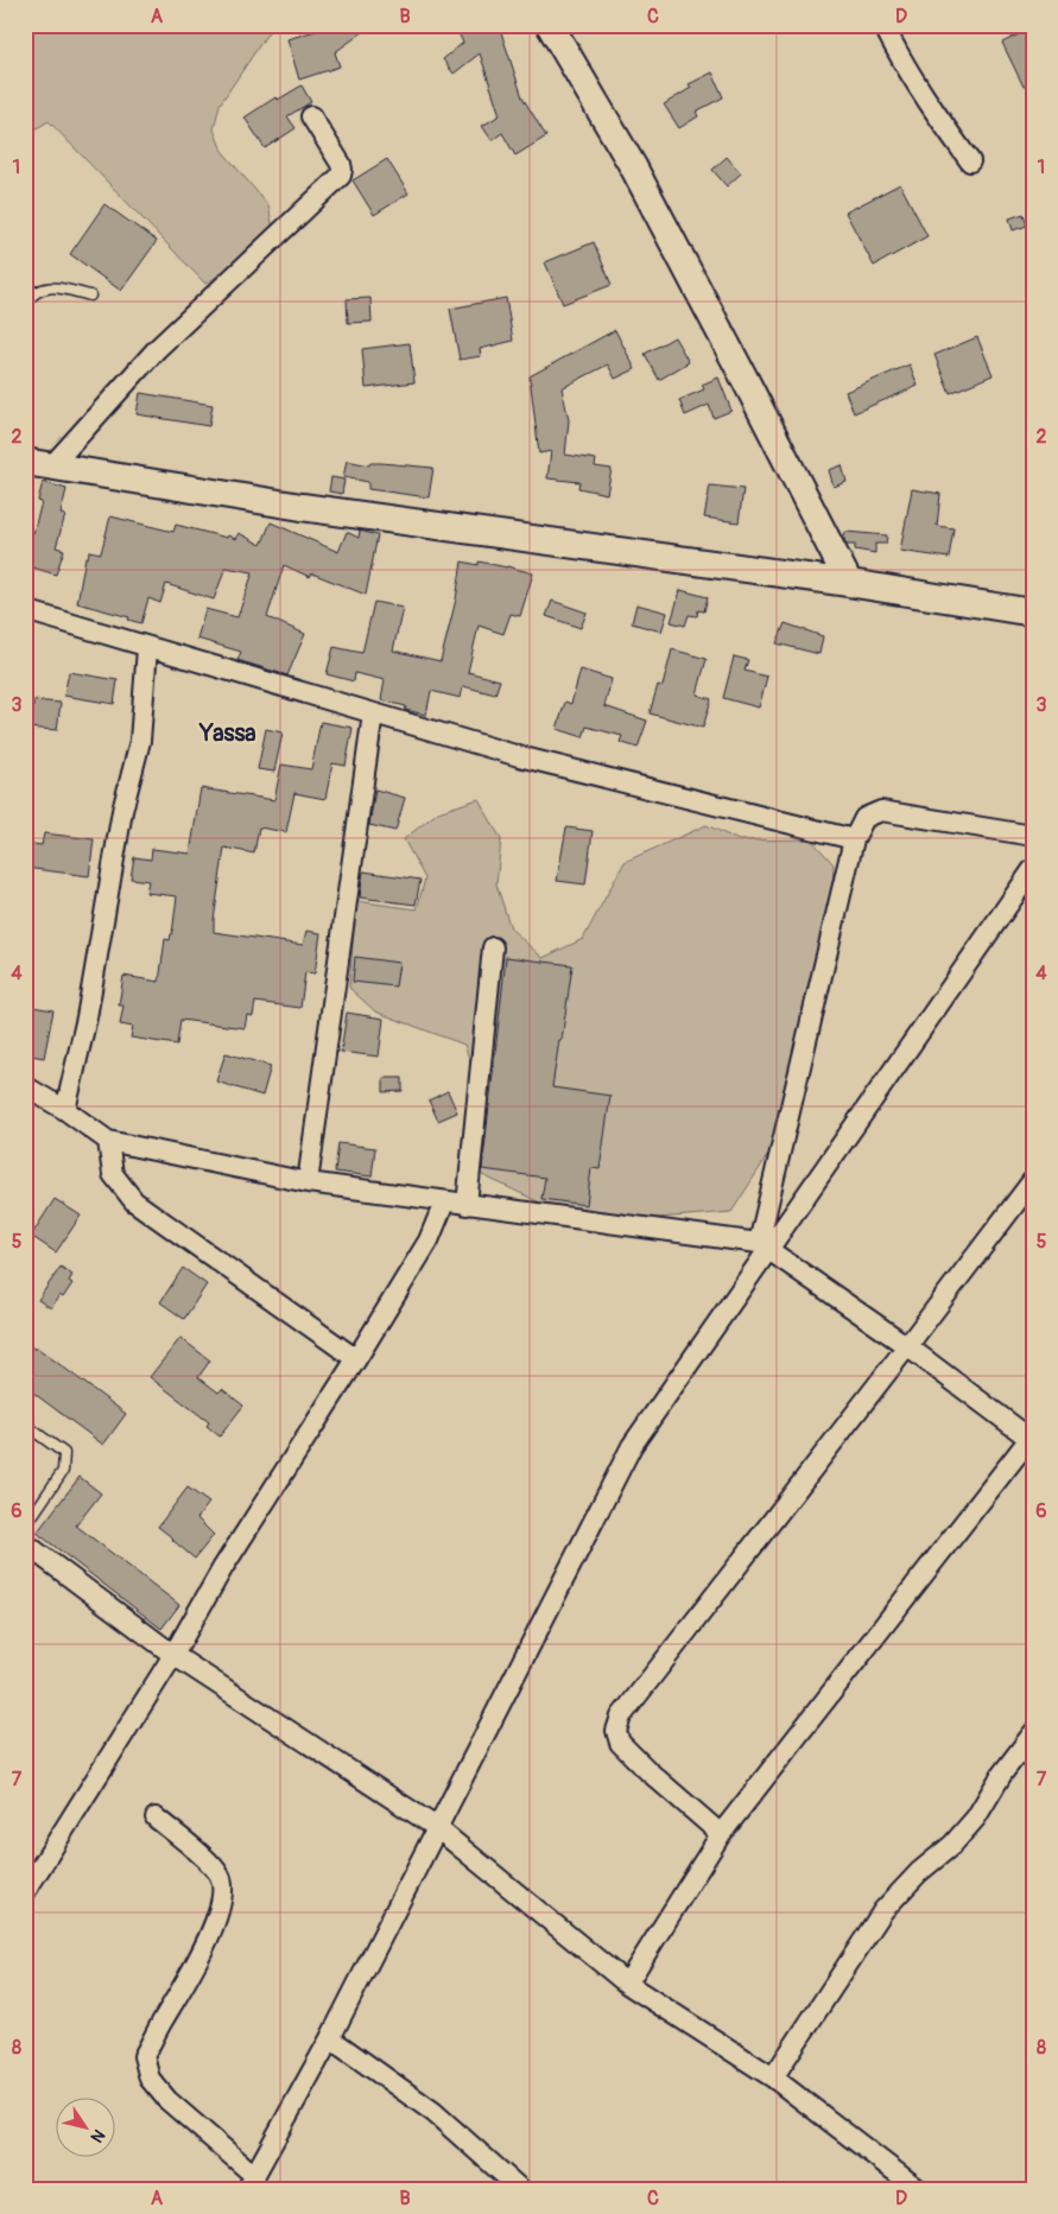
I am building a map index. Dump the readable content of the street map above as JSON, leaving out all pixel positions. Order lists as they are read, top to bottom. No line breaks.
{"districts":["Yassa"],"north":"bottom right","grid":{"columns":["A","B","C","D"],"rows":["1","2","3","4","5","6","7","8"]}}
